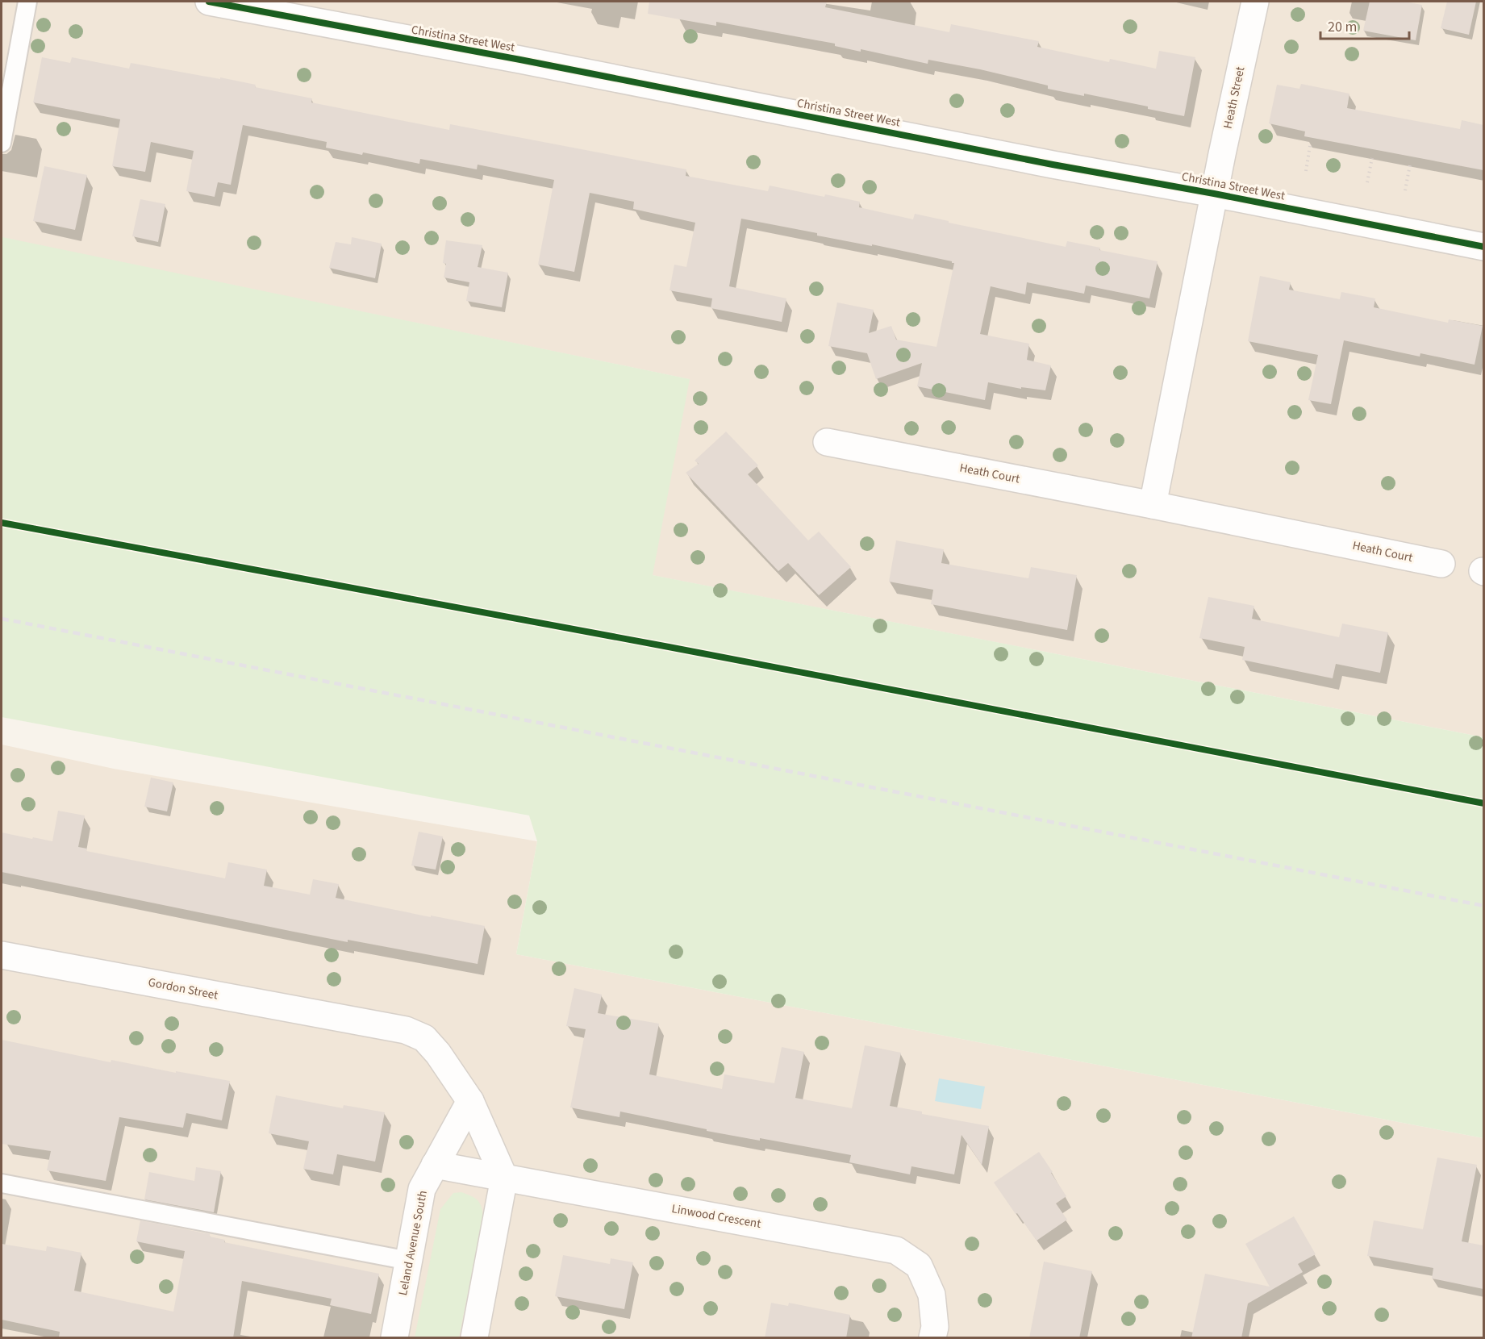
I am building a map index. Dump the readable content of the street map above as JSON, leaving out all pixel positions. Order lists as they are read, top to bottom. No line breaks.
{"streets":{"street":["Christina Street West","Heath Street","Heath Court","Gordon Street","Linwood Crescent","Leland Avenue South"]},"crossings":[["Christina Street West","Heath Street"],["Gordon Street","Leland Avenue South"],["Linwood Crescent","Leland Avenue South"]],"scale_bar":"20 m"}
